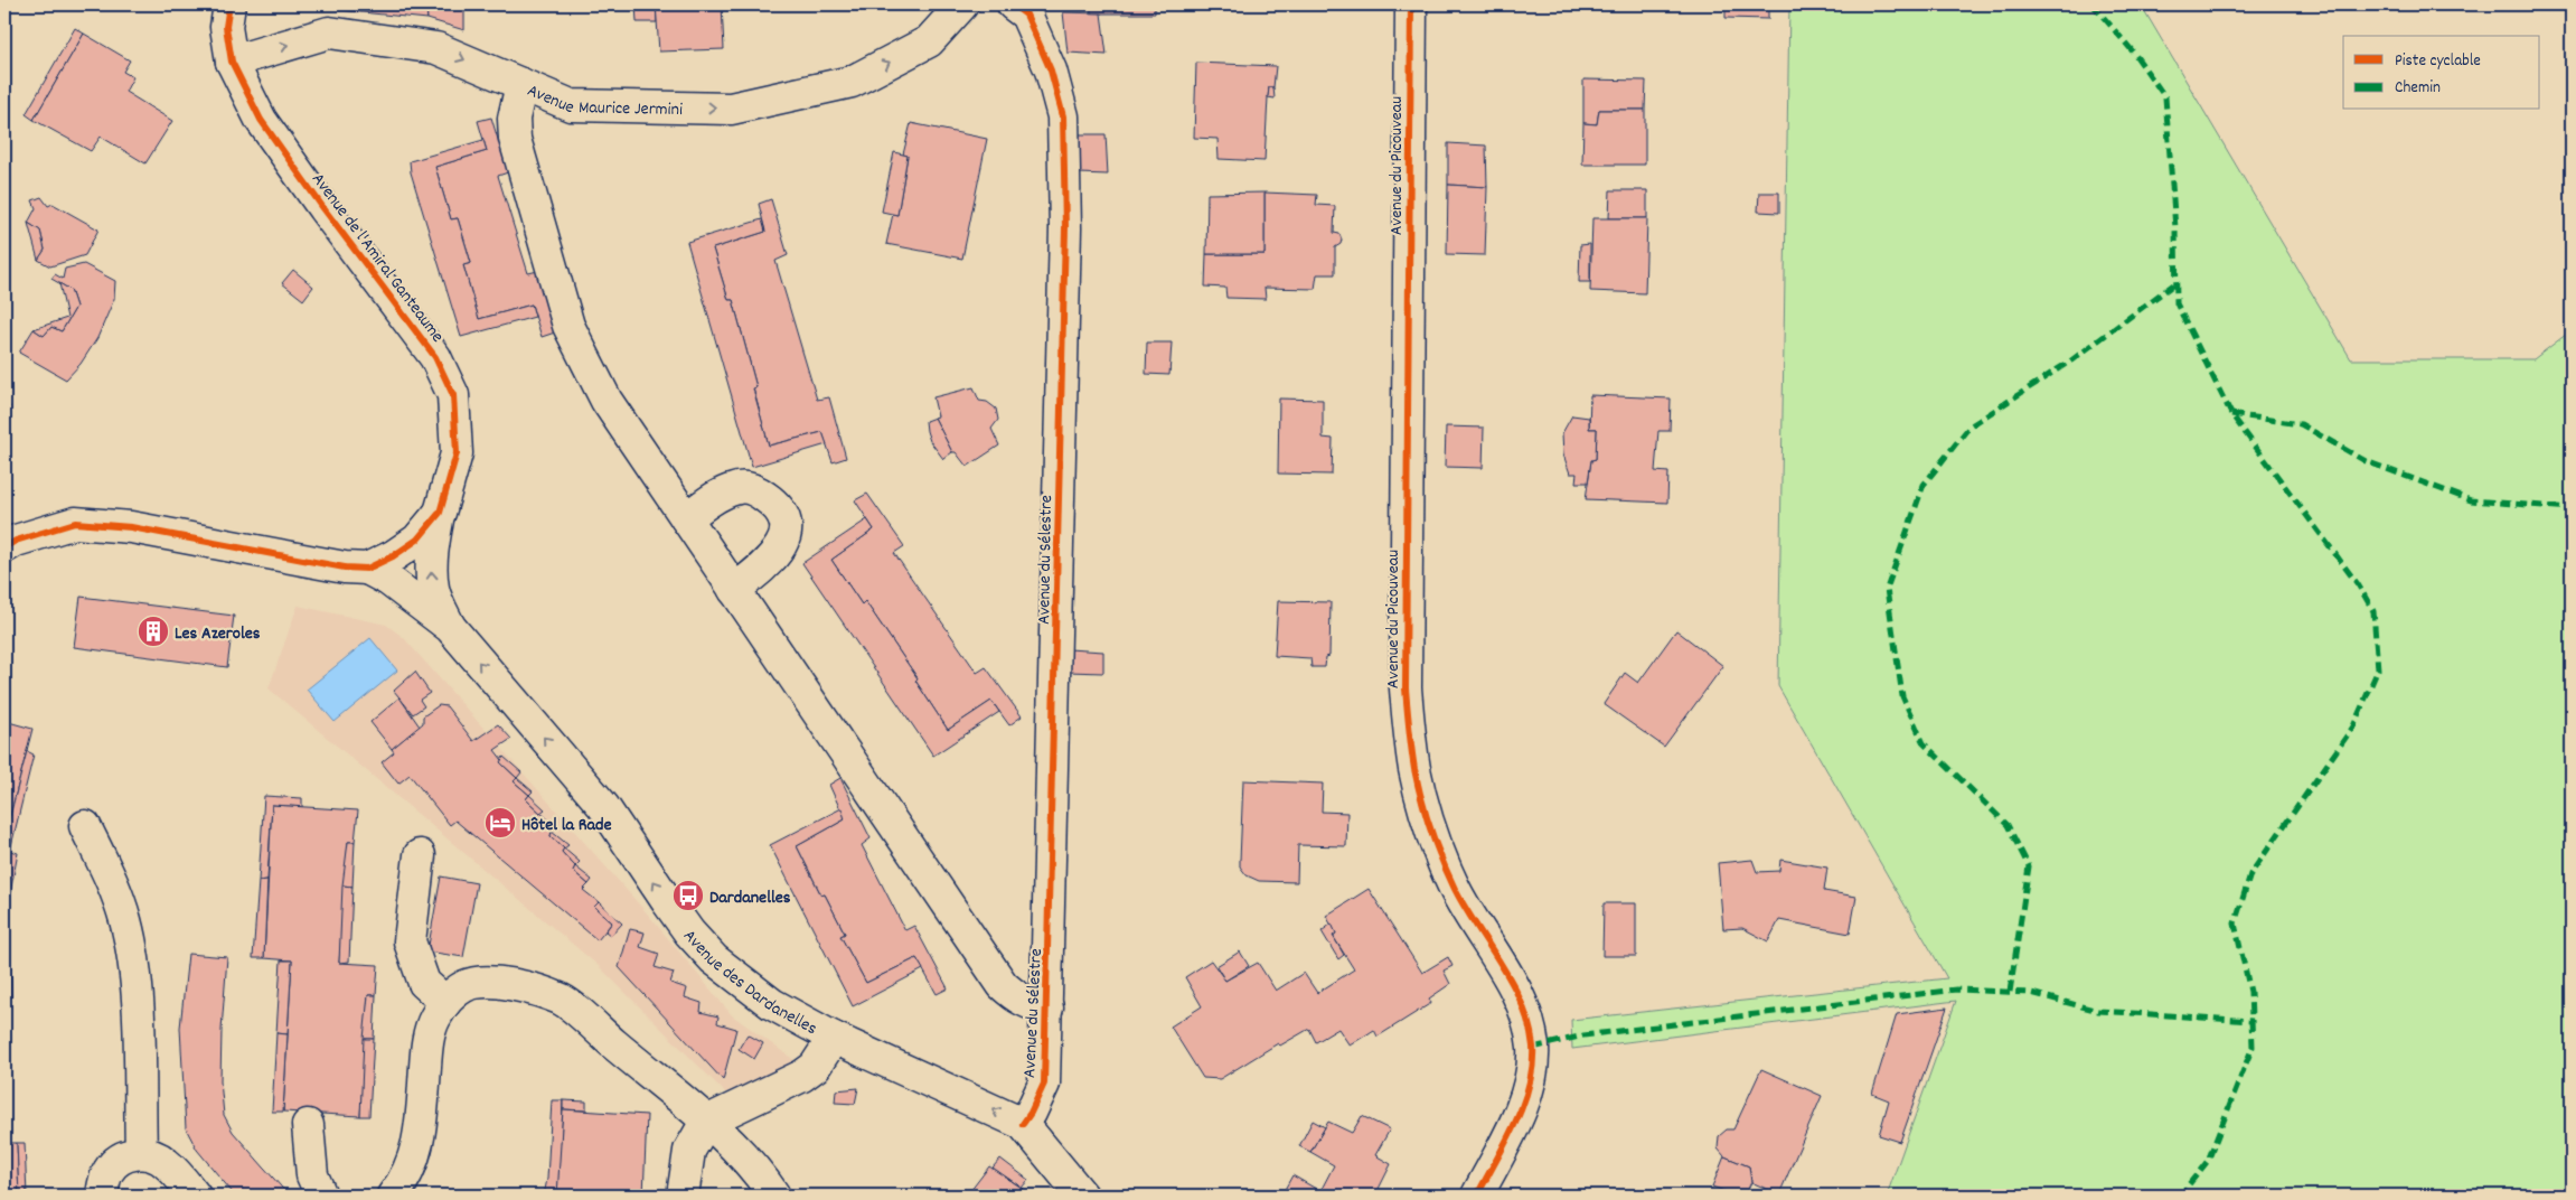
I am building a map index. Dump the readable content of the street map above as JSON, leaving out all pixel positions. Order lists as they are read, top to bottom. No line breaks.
{"streets":{"street":["Avenue Maurice Jermini","Avenue du Picouveau","Avenue de l'Amiral Ganteaume","Avenue du Sélestre","Avenue des Dardanelles"]},"crossings":[["Avenue Maurice Jermini","Avenue de l'Amiral Ganteaume"],["Avenue de l'Amiral Ganteaume","Avenue des Dardanelles"],["Avenue du Sélestre","Avenue des Dardanelles"]],"one_way":["Avenue Maurice Jermini"],"places":{"building":["Les Azeroles"],"hotel":["Hôtel la Rade"],"bus stop":["Dardanelles"]},"legend":["Piste cyclable","Chemin"]}
